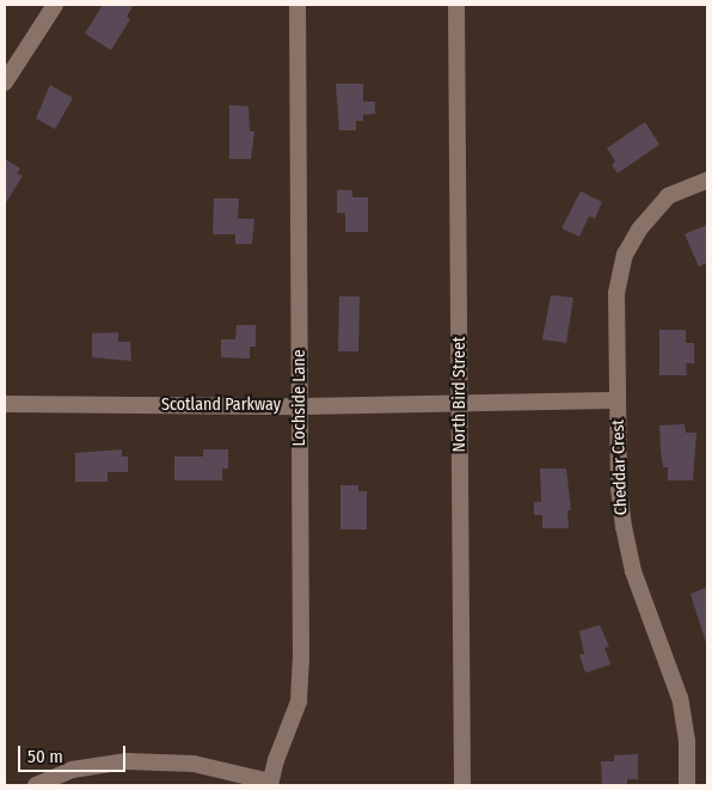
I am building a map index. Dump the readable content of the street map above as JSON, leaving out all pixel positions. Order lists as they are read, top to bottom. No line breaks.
{"streets":{"street":["North Bird Street","Lochside Lane","Scotland Parkway","Cheddar Crest"]},"crossings":[["North Bird Street","Scotland Parkway"],["Lochside Lane","Scotland Parkway"],["Scotland Parkway","Cheddar Crest"]],"scale_bar":"50 m"}
